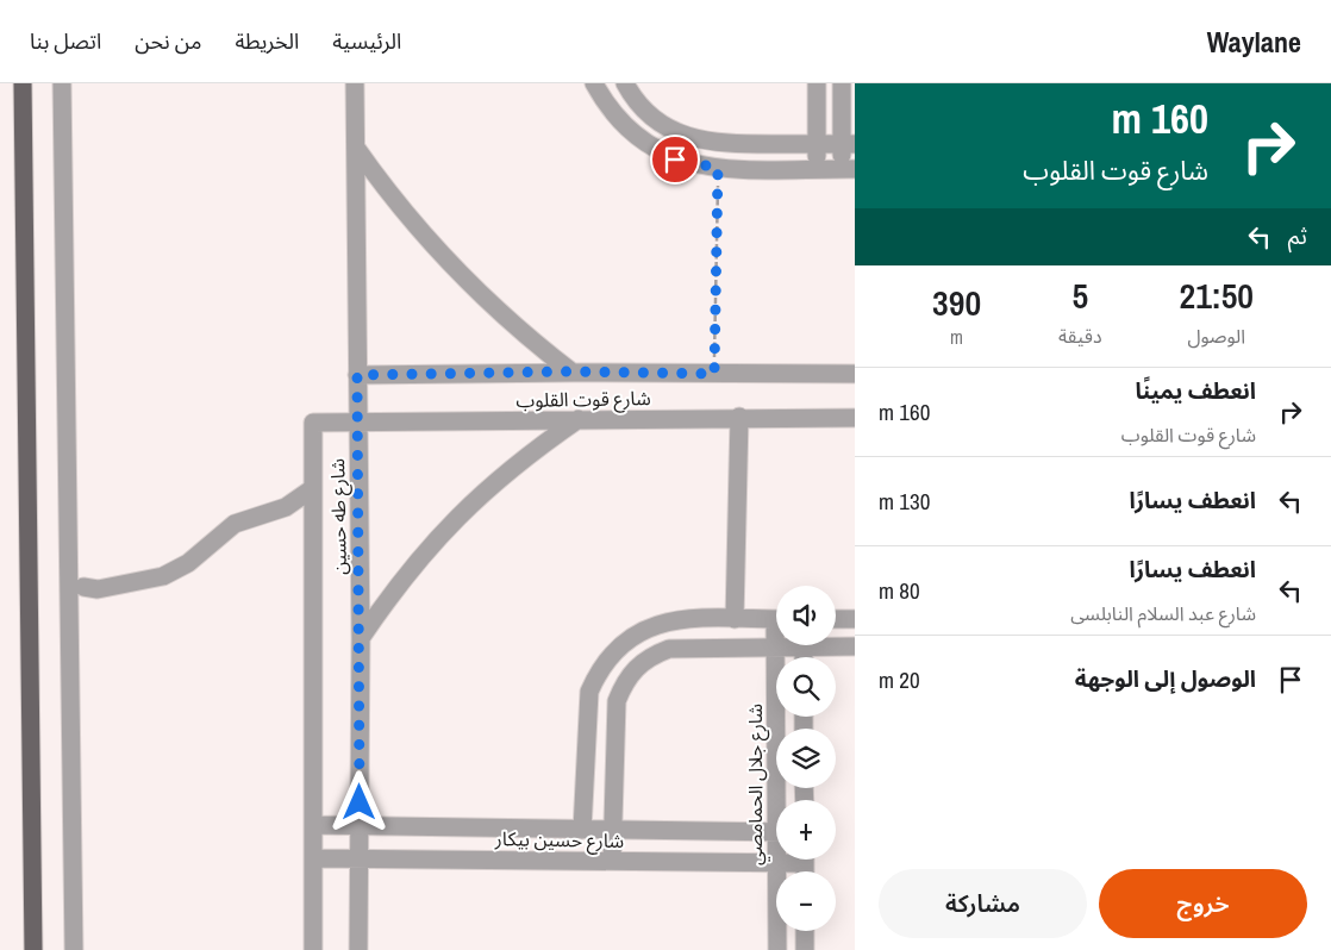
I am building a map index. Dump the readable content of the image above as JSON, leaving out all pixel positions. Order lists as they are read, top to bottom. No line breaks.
{"streets":{"street":["شارع قوت القلوب","شارع طه حسين","شارع جلال الحمامصي","شارع حسين بيكار"]},"crossings":[["شارع قوت القلوب","شارع طه حسين"],["شارع طه حسين","شارع حسين بيكار"],["شارع جلال الحمامصي","شارع حسين بيكار"]],"page":{"header":"Waylane","nav":["الرئيسية","الخريطة","من نحن","اتصل بنا"],"turn":["160 m","شارع قوت القلوب"],"then":"ثم","eta":["21:50","الوصول","5","دقيقة","390","m"],"list":[{"name":"انعطف يمينًا","note":"شارع قوت القلوب","value":"160 m"},{"name":"انعطف يسارًا","value":"130 m"},{"name":"انعطف يسارًا","note":"شارع عبد السلام النابلسى","value":"80 m"},{"name":"الوصول إلى الوجهة","value":"20 m"}],"map_buttons":["+","−"],"buttons":["خروج","مشاركة"]}}
